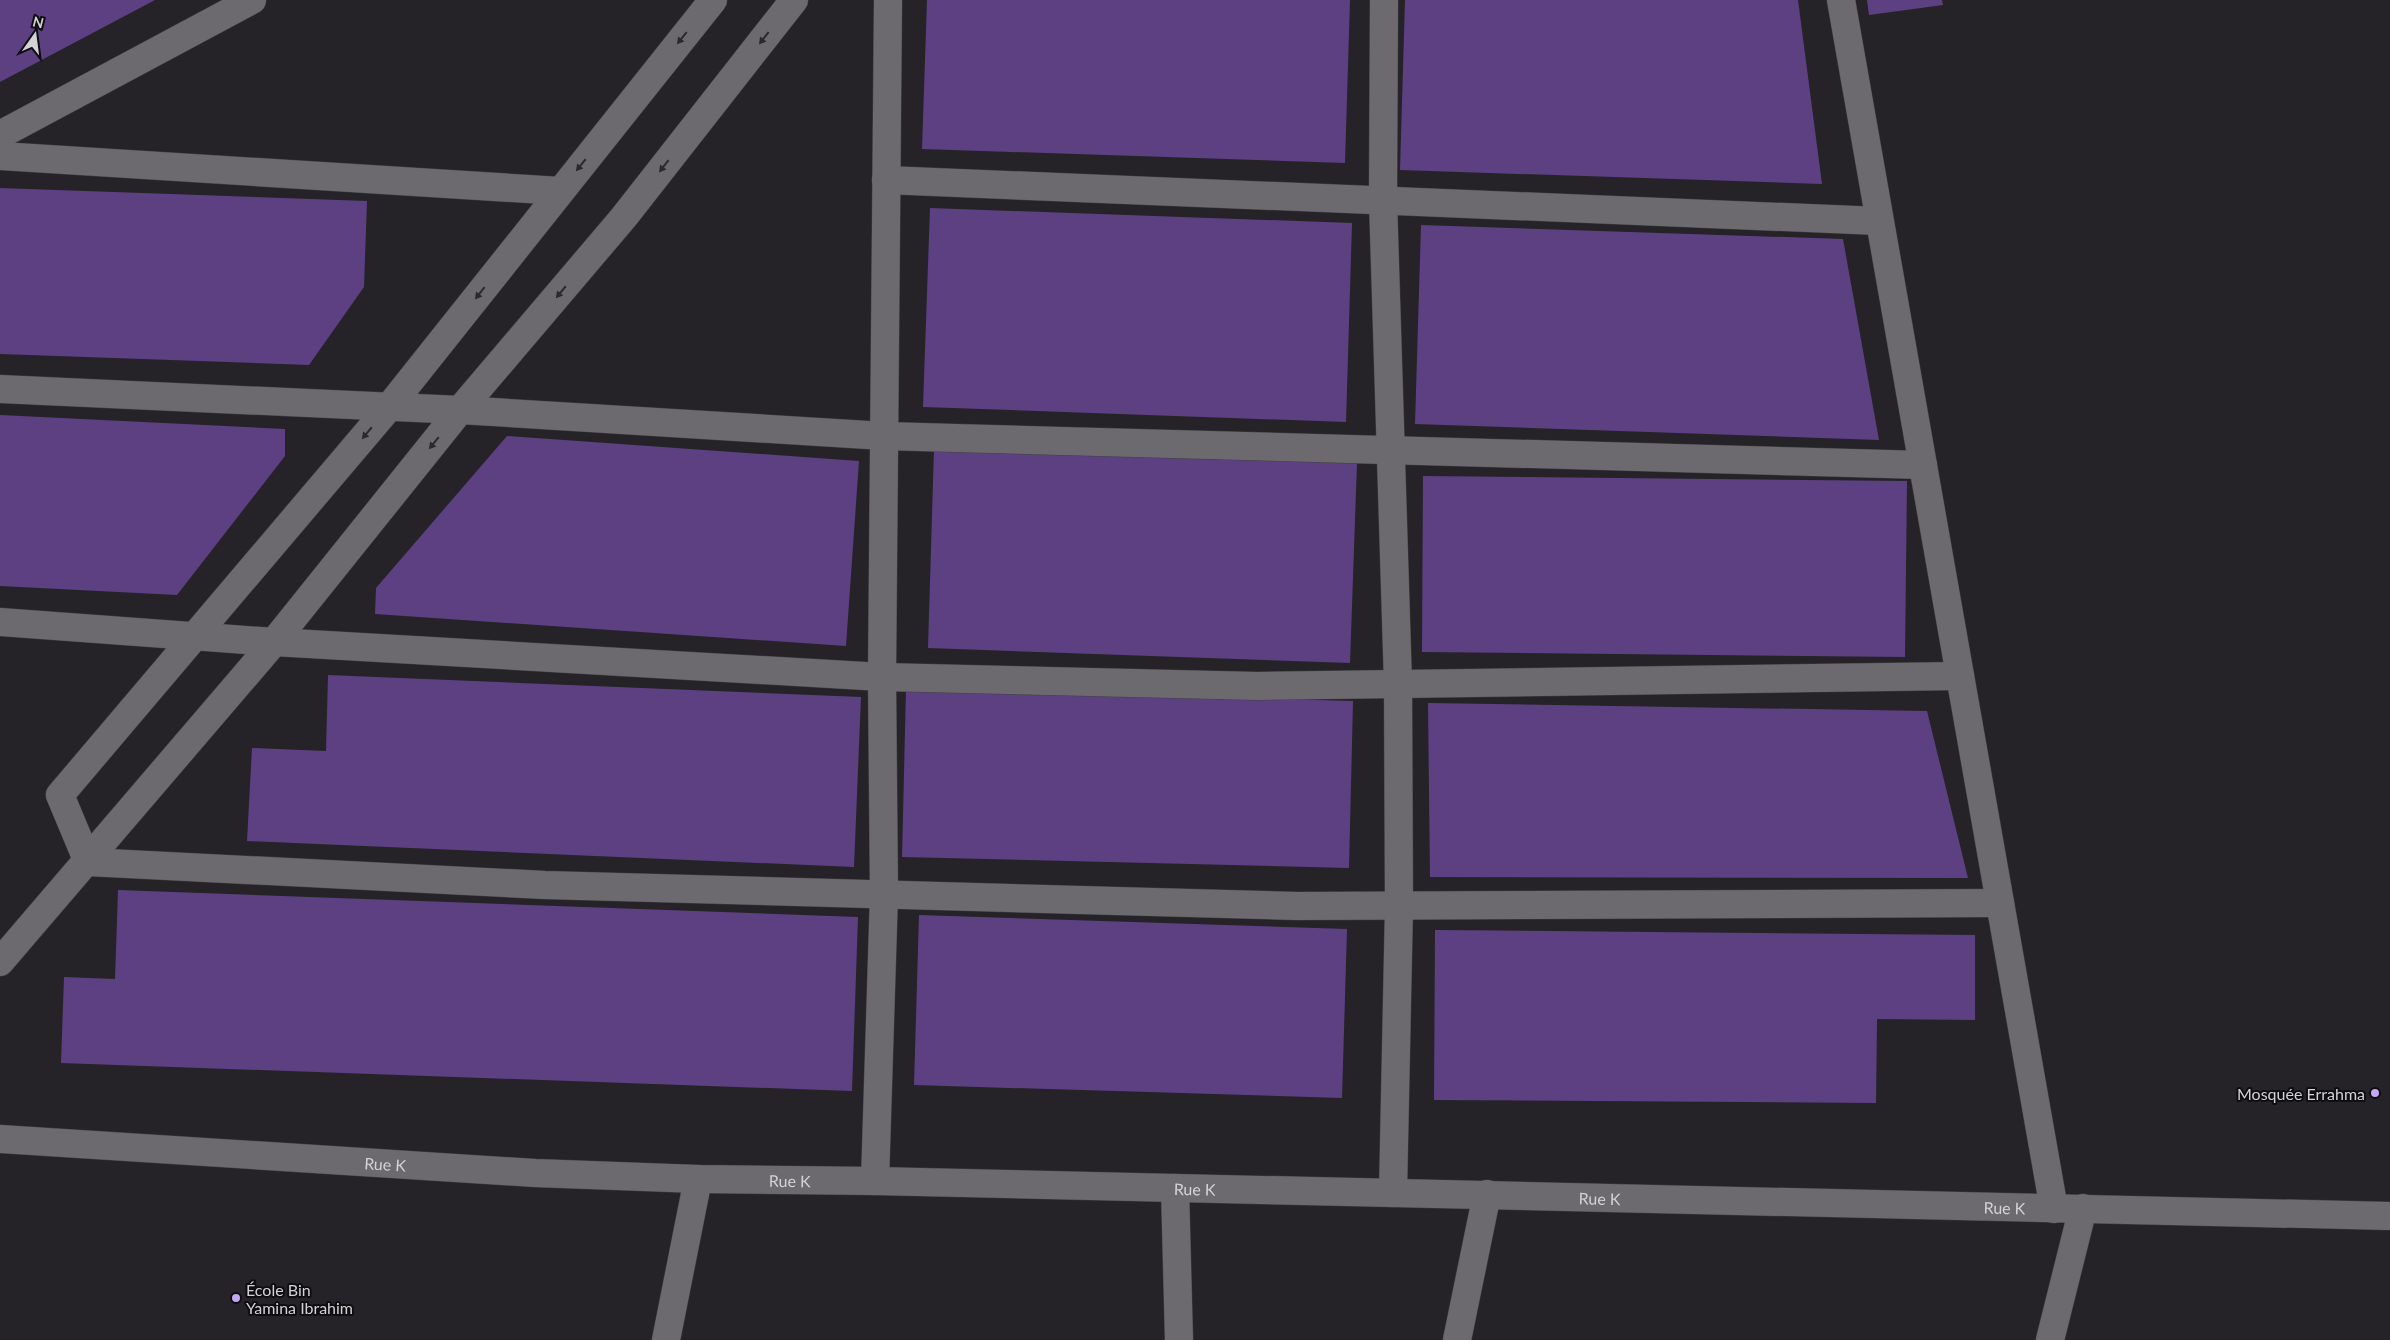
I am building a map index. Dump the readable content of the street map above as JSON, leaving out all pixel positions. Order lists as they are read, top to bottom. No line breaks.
{"streets":{"street":["Rue K"]},"places":["Mosquée Errahma","École Bin Yamina Ibrahim"],"north":"top"}
